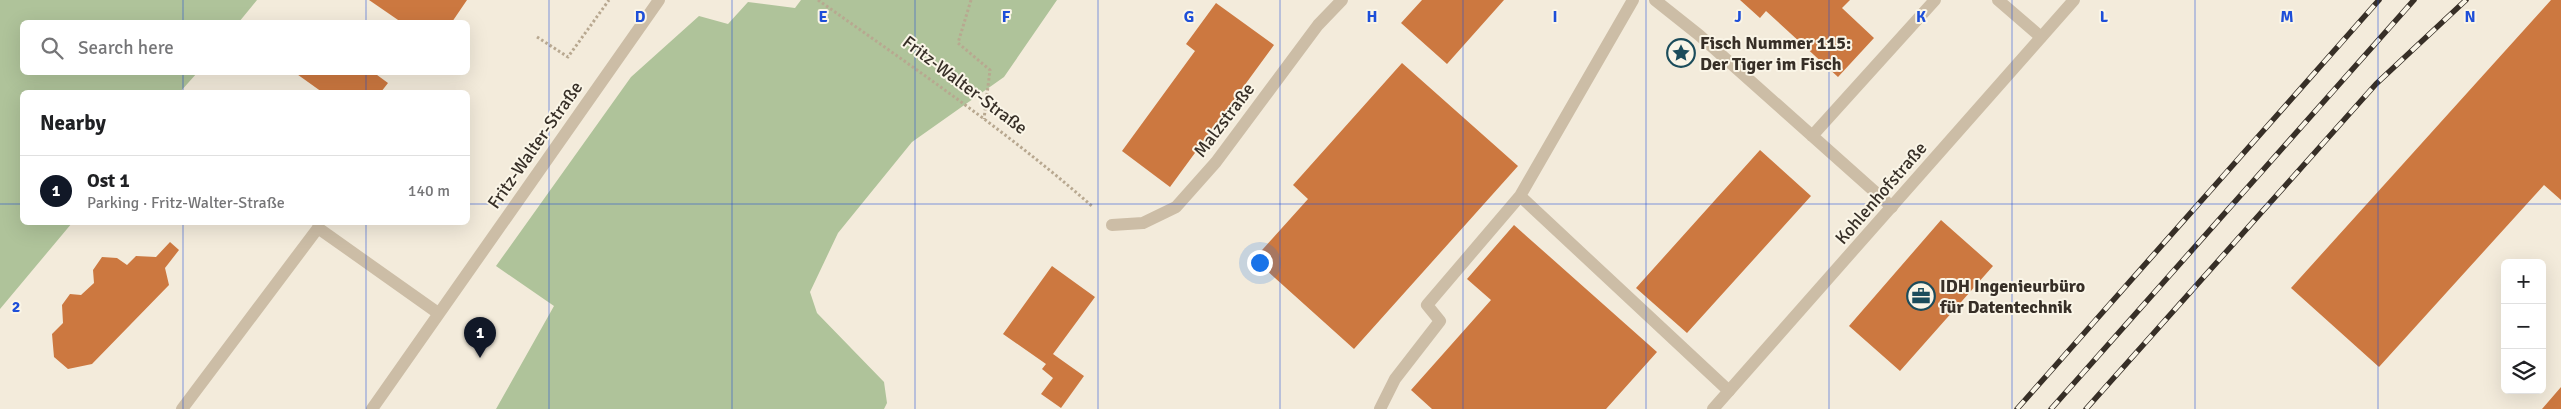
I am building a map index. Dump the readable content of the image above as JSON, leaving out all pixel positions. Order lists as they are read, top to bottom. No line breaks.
{"streets":{"street":["Fritz-Walter-Straße","Malzstraße","Kohlenhofstraße"]},"crossings":[["Fritz-Walter-Straße","Malzstraße"]],"places":{"place":["Fisch Nummer 115: Der Tiger im Fisch"],"office":["IDH Ingenieurbüro für Datentechnik"]},"page":{"search":"Search here","heading":"Nearby","list":[{"mark":"1","name":"Ost 1","note":"Parking · Fritz-Walter-Straße","value":"140 m"}],"map_buttons":["+","−"],"pins":"1"},"grid":{"columns":["D","E","F","G","H","I","J","K","L","M","N"],"rows":["2"]}}
